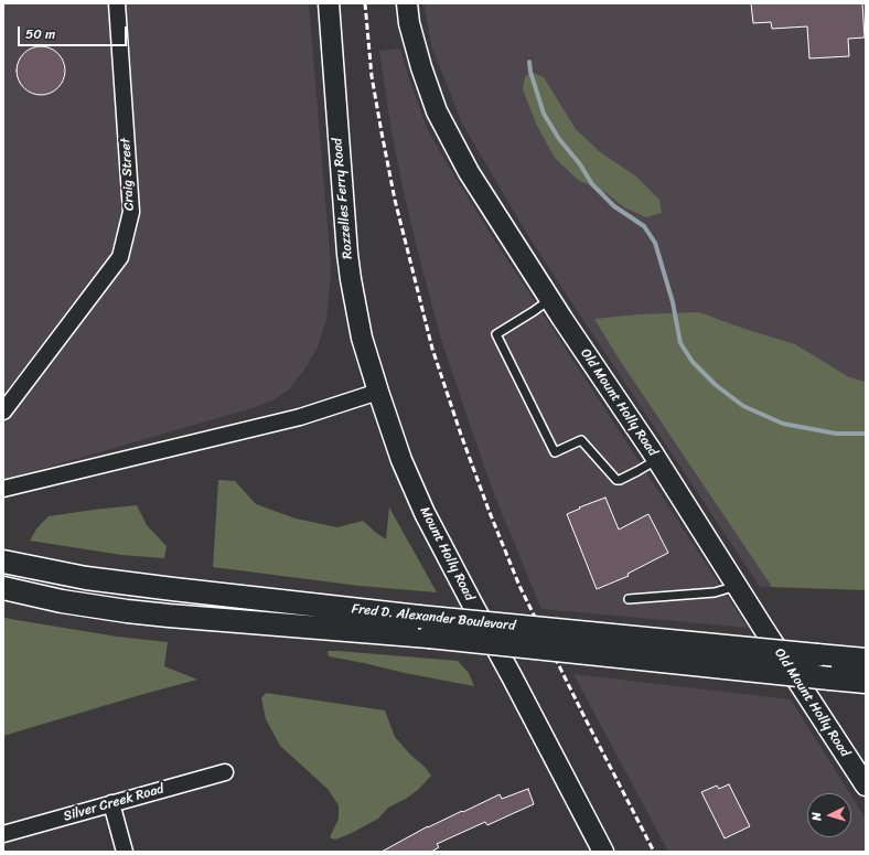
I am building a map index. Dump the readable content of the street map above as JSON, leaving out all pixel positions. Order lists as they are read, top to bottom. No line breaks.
{"streets":{"main road":["Fred D. Alexander Boulevard"],"street":["Craig Street","Rozzelles Ferry Road","Old Mount Holly Road","Mount Holly Road","Silver Creek Road"]},"crossings":[["Rozzelles Ferry Road","Mount Holly Road"]],"scale_bar":"50 m","north":"left"}
